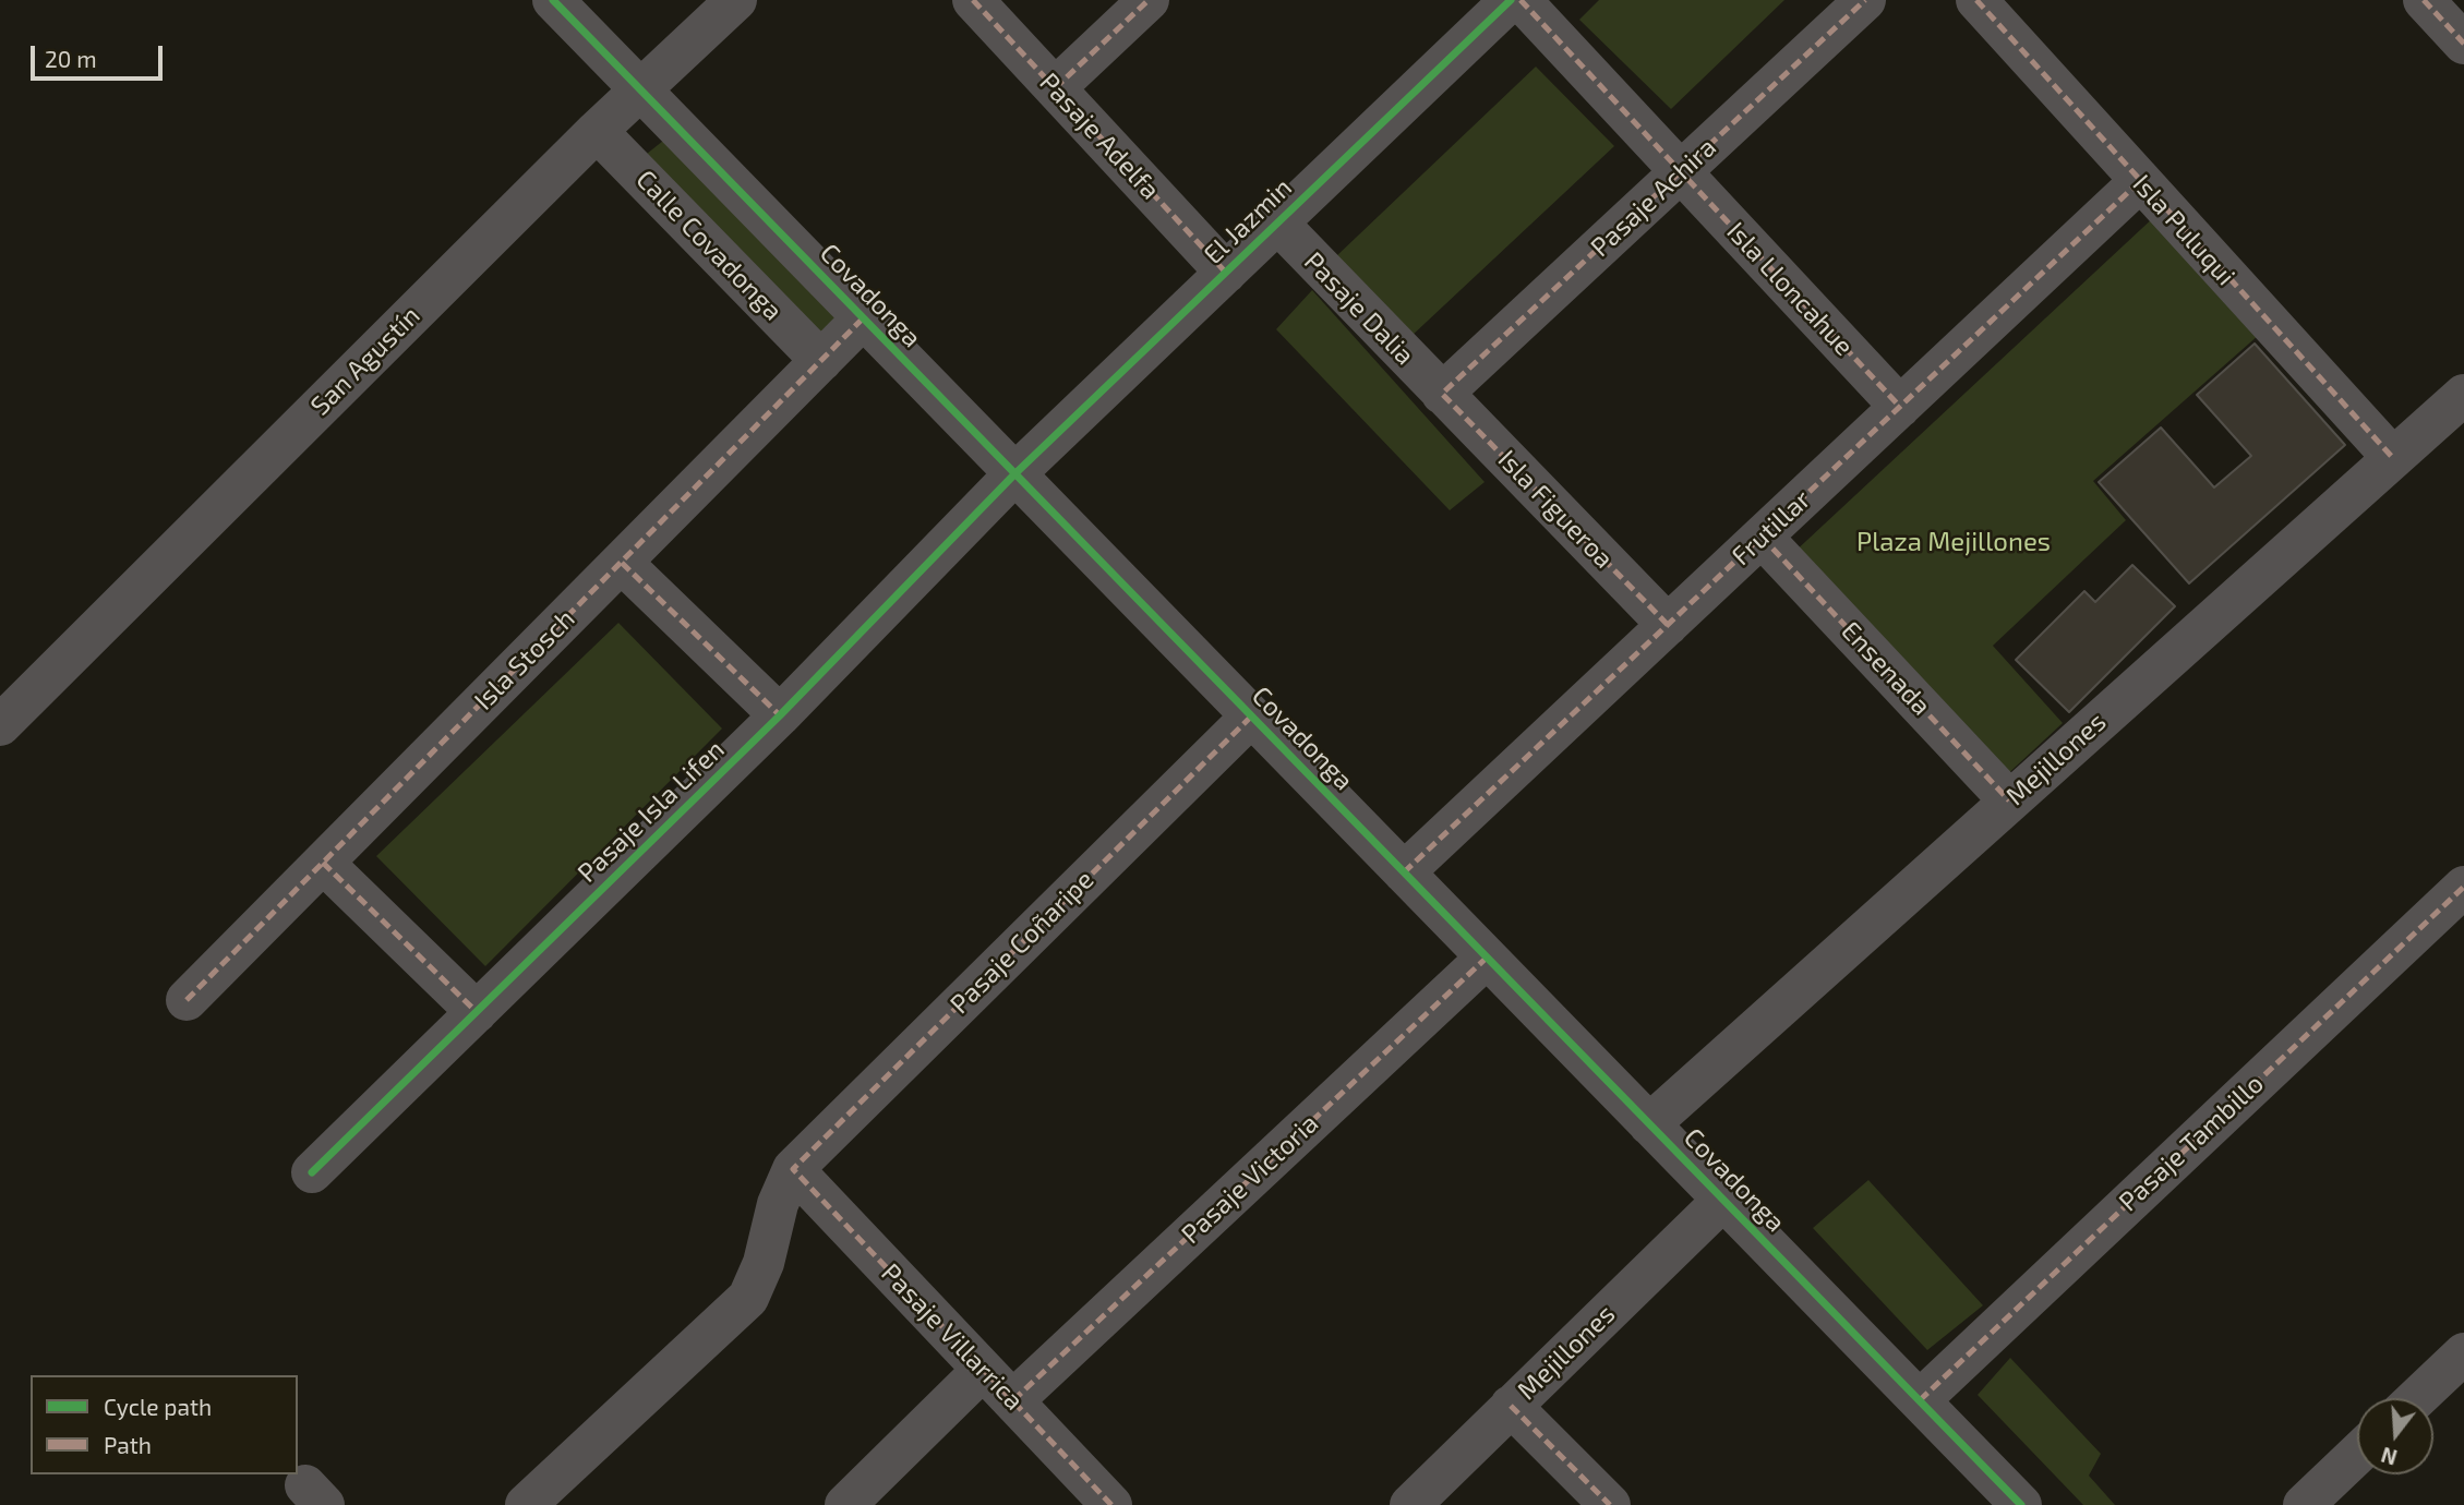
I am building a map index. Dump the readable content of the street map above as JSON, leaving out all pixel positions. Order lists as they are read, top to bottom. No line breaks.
{"streets":{"street":["Pasaje Adelfa","Pasaje Achira","El Jazmin","Isla Puluqui","Calle Covadonga","Isla Lloncahue","Covadonga","Pasaje Dalia","San Agustín","Isla Figueroa","Frutillar","Isla Stosch","Ensenada","Mejillones","Pasaje Isla Lifen","Pasaje Coñaripe","Pasaje Tambillo","Pasaje Victoria","Pasaje Villarrica"]},"crossings":[["Pasaje Adelfa","El Jazmin"],["Pasaje Achira","Isla Lloncahue"],["Pasaje Achira","Pasaje Dalia"],["Pasaje Achira","Isla Figueroa"],["El Jazmin","Covadonga"],["El Jazmin","Pasaje Dalia"],["El Jazmin","Pasaje Isla Lifen"],["Isla Puluqui","Frutillar"],["Isla Puluqui","Mejillones"],["Calle Covadonga","San Agustín"],["Calle Covadonga","Isla Stosch"],["Isla Lloncahue","Frutillar"],["Covadonga","San Agustín"],["Covadonga","Frutillar"],["Covadonga","Isla Stosch"],["Covadonga","Mejillones"],["Covadonga","Pasaje Isla Lifen"],["Covadonga","Pasaje Coñaripe"],["Covadonga","Pasaje Tambillo"],["Covadonga","Pasaje Victoria"],["Pasaje Dalia","Isla Figueroa"],["Isla Figueroa","Frutillar"],["Frutillar","Ensenada"],["Ensenada","Mejillones"],["Pasaje Coñaripe","Pasaje Villarrica"],["Pasaje Victoria","Pasaje Villarrica"]],"parks":["Plaza Mejillones"],"legend":["Cycle path","Path"],"scale_bar":"20 m","north":"bottom"}
